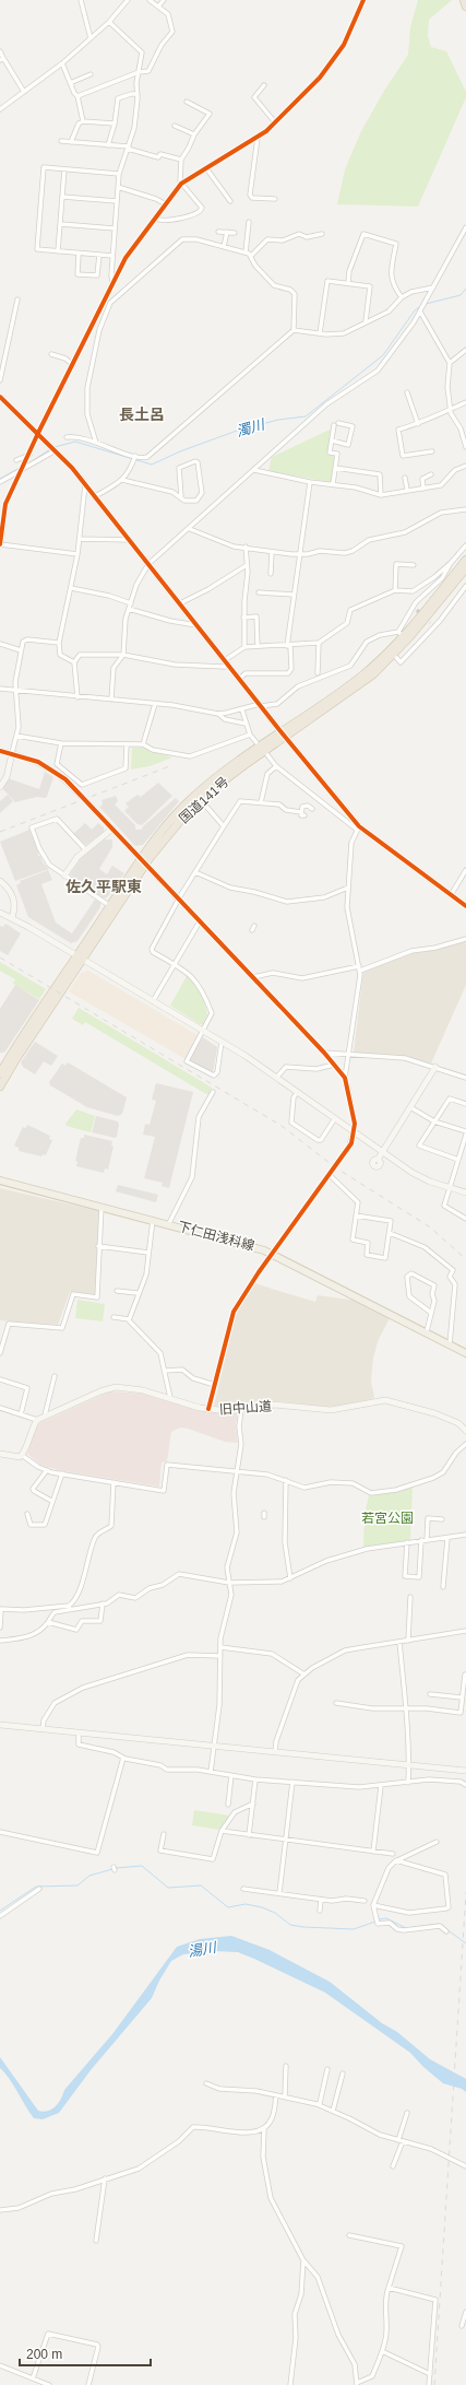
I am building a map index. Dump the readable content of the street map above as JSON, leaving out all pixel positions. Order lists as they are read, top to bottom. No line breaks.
{"streets":{"highway":["国道141号"],"main road":["下仁田浅科線"],"street":["旧中山道"]},"districts":["長土呂","佐久平駅東"],"water":["濁川","湯川"],"parks":["若宮公園"],"scale_bar":"200 m"}
